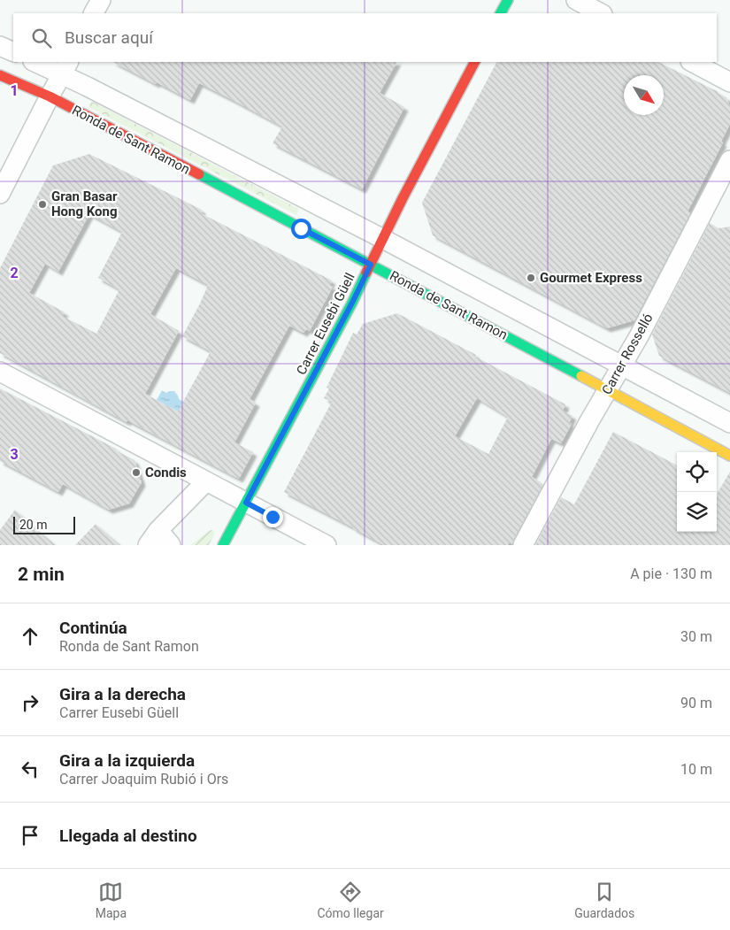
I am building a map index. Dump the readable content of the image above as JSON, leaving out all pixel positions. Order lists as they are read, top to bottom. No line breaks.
{"streets":{"street":["Ronda de Sant Ramon","Carrer Eusebi Güell","Carrer Rosselló"]},"crossings":[["Ronda de Sant Ramon","Carrer Eusebi Güell"],["Ronda de Sant Ramon","Carrer Rosselló"]],"places":["Gran Basar Hong Kong","Gourmet Express","Condis"],"scale_bar":"20 m","north":"bottom right","page":{"search":"Buscar aquí","scale":"20 m","heading":["2 min","A pie · 130 m"],"list":[["Continúa","Ronda de Sant Ramon","30 m"],["Gira a la derecha","Carrer Eusebi Güell","90 m"],["Gira a la izquierda","Carrer Joaquim Rubió i Ors","10 m"],"Llegada al destino"],"nav":["Mapa","Cómo llegar","Guardados"]},"grid":{"rows":["1","2","3"]}}
